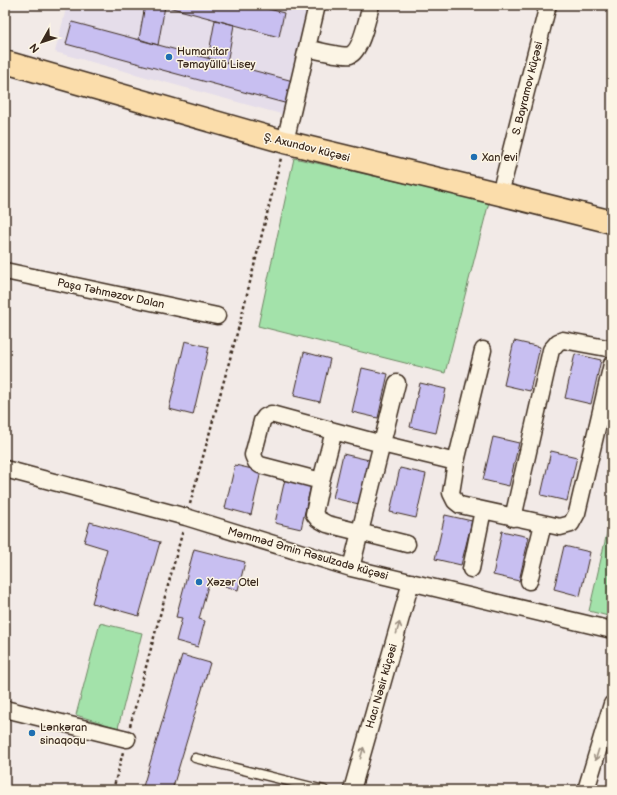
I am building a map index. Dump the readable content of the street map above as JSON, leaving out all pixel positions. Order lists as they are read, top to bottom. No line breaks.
{"streets":{"main road":["Ş. Axundov küçəsi"],"street":["S. Bayramov küçəsi","Paşa Təhməzov Dalan","Məmməd Əmin Rəsulzadə küçəsi","Hacı Nəsir küçəsi"]},"crossings":[["S. Bayramov küçəsi","Ş. Axundov küçəsi"],["Məmməd Əmin Rəsulzadə küçəsi","Hacı Nəsir küçəsi"]],"one_way":["Hacı Nəsir küçəsi"],"places":["Humanitar Təmayüllü Lisey","Xan evi","Xəzər Otel","Lənkəran sinaqoqu"],"north":"bottom left"}
